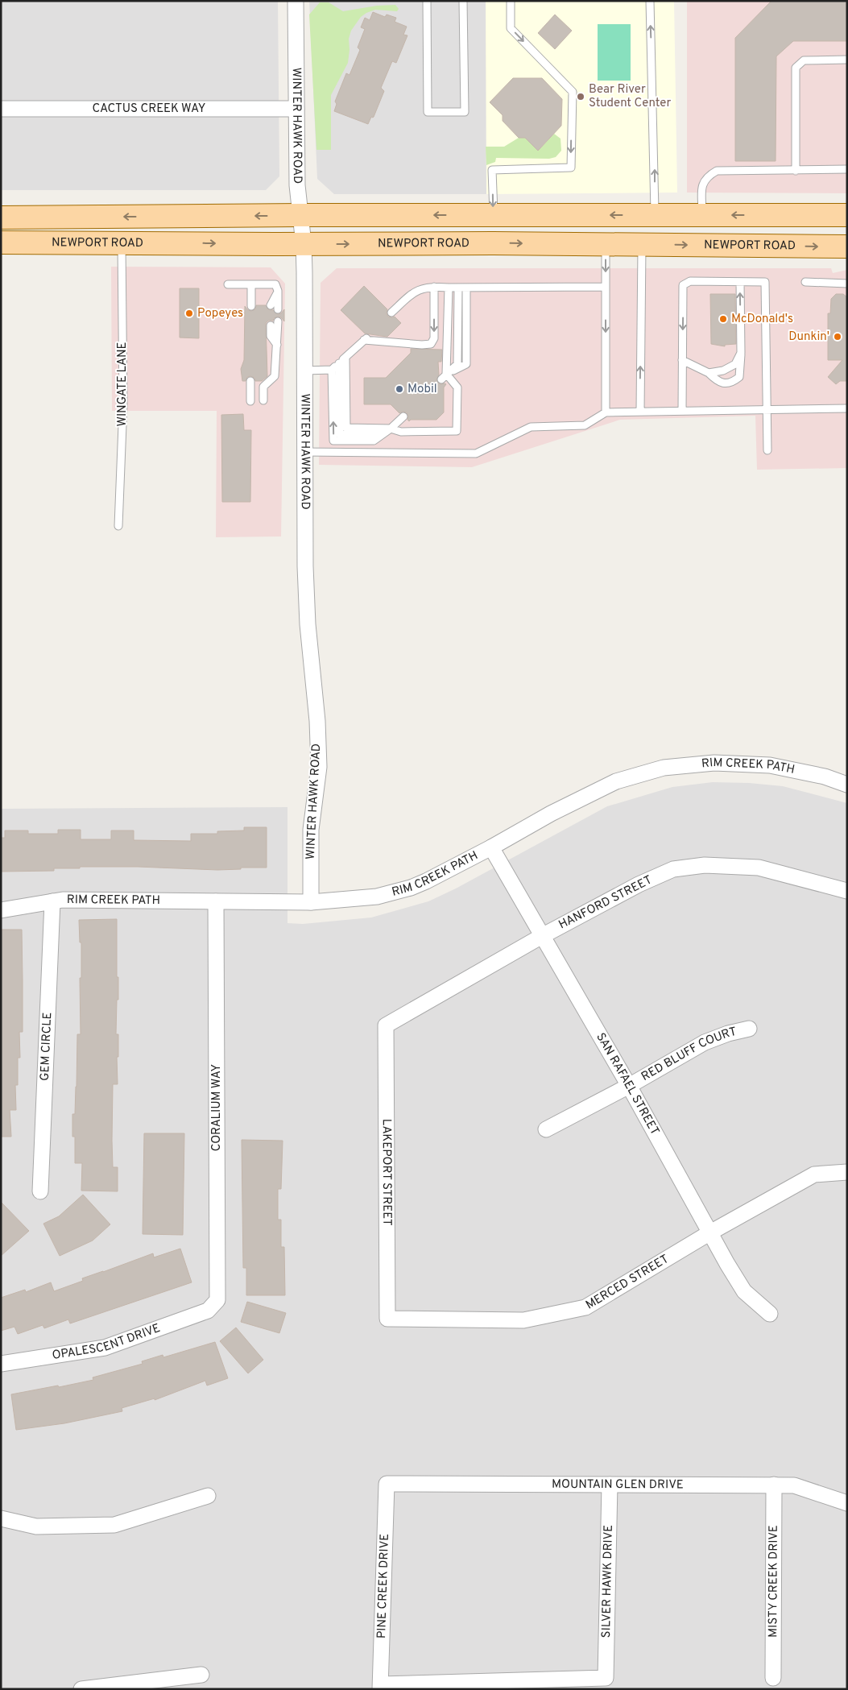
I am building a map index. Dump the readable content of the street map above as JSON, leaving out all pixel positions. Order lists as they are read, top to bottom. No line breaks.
{"streets":{"main road":["NEWPORT ROAD"],"street":["CACTUS CREEK WAY","WINTER HAWK ROAD","RIM CREEK PATH","HANFORD STREET","GEM CIRCLE","RED BLUFF COURT","SAN RAFAEL STREET","CORALIUM WAY","LAKEPORT STREET","MERCED STREET","OPALESCENT DRIVE","MOUNTAIN GLEN DRIVE","SILVER HAWK DRIVE","MISTY CREEK DRIVE","PINE CREEK DRIVE"],"lane":["WINGATE LANE"]},"crossings":[["CACTUS CREEK WAY","WINTER HAWK ROAD"],["WINTER HAWK ROAD","NEWPORT ROAD"],["WINTER HAWK ROAD","RIM CREEK PATH"],["NEWPORT ROAD","WINGATE LANE"],["RIM CREEK PATH","GEM CIRCLE"],["RIM CREEK PATH","SAN RAFAEL STREET"],["RIM CREEK PATH","CORALIUM WAY"],["HANFORD STREET","SAN RAFAEL STREET"],["HANFORD STREET","LAKEPORT STREET"],["RED BLUFF COURT","SAN RAFAEL STREET"],["SAN RAFAEL STREET","MERCED STREET"],["CORALIUM WAY","OPALESCENT DRIVE"],["LAKEPORT STREET","MERCED STREET"],["MOUNTAIN GLEN DRIVE","SILVER HAWK DRIVE"],["MOUNTAIN GLEN DRIVE","MISTY CREEK DRIVE"],["MOUNTAIN GLEN DRIVE","PINE CREEK DRIVE"],["SILVER HAWK DRIVE","PINE CREEK DRIVE"]],"places":["Bear River Student Center","Popeyes","McDonald's","Dunkin'","Mobil"]}
